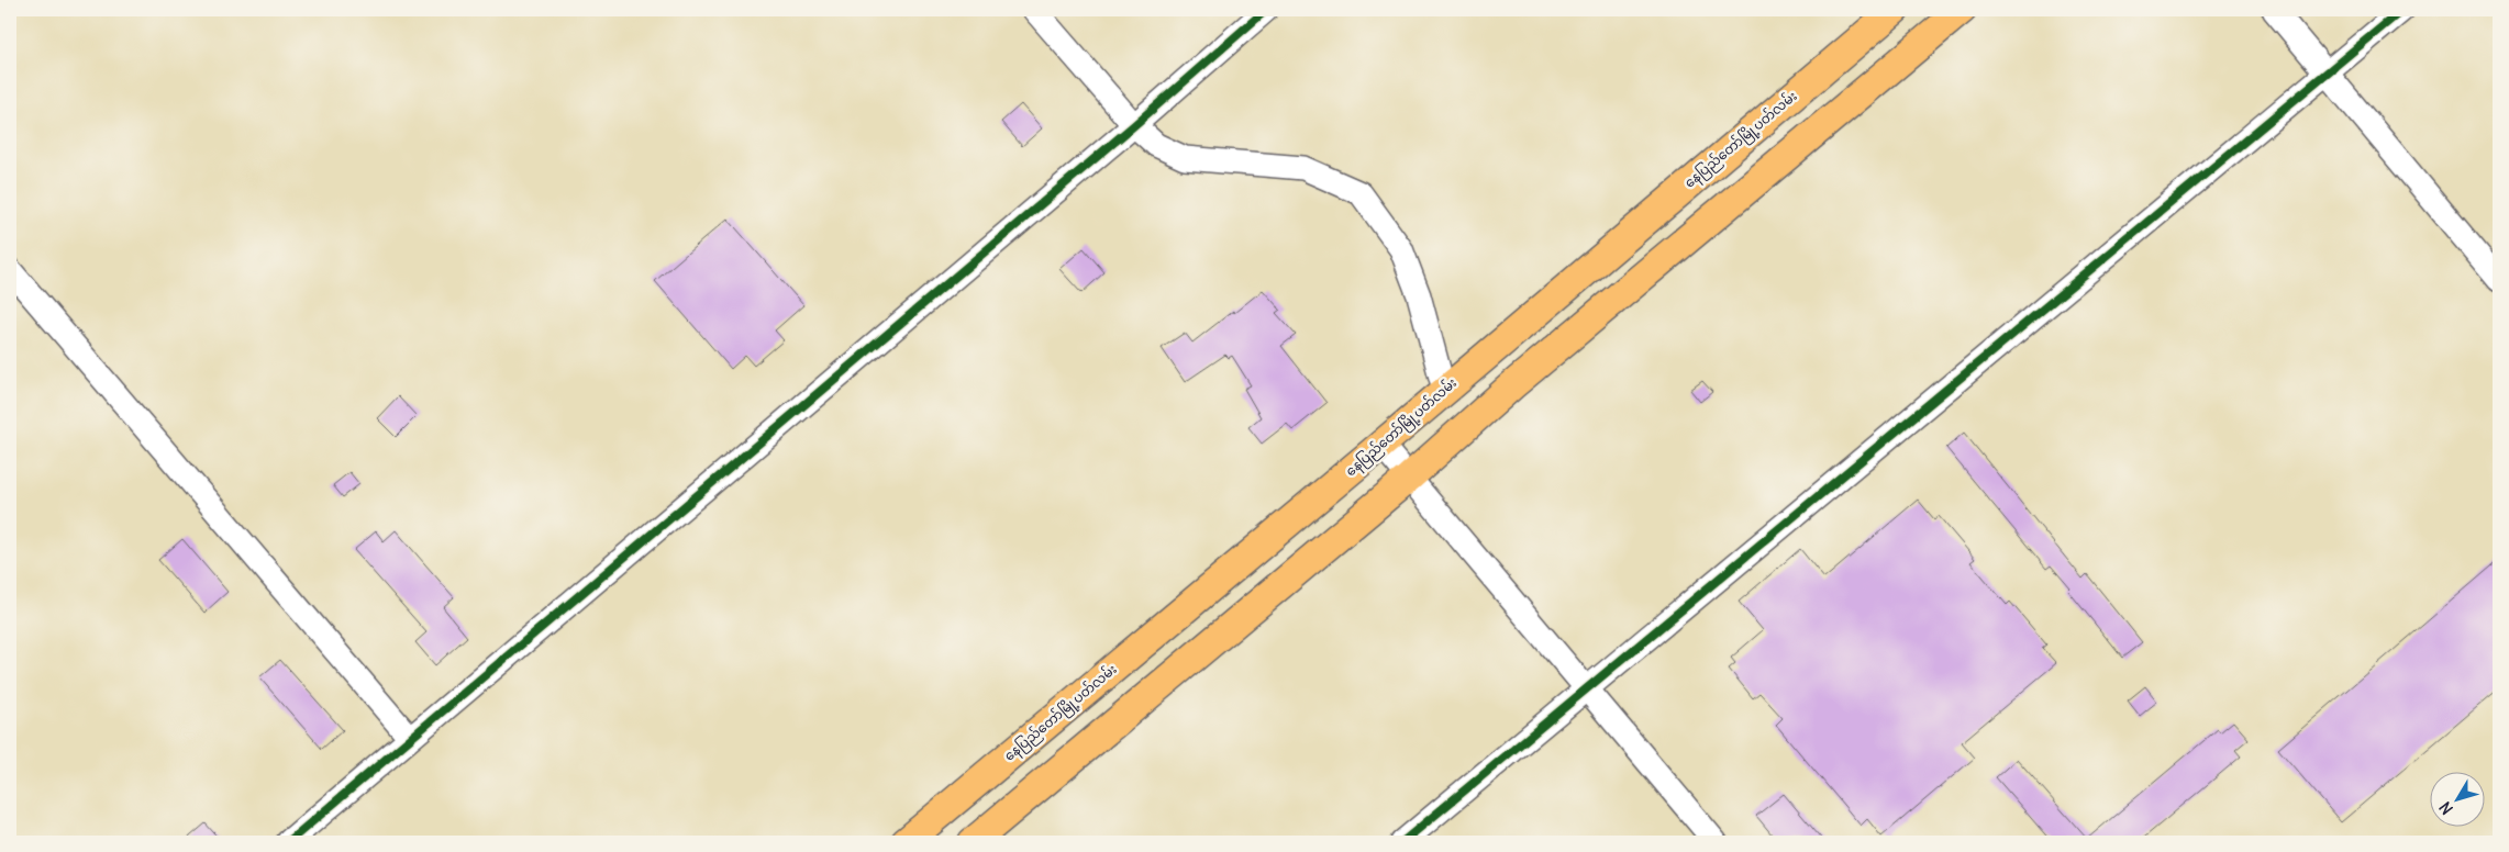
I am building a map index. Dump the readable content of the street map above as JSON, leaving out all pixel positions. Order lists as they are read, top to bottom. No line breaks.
{"streets":{"main road":["နေပြည်တော်မြို့ပတ်လမ်း"]},"north":"bottom left"}
